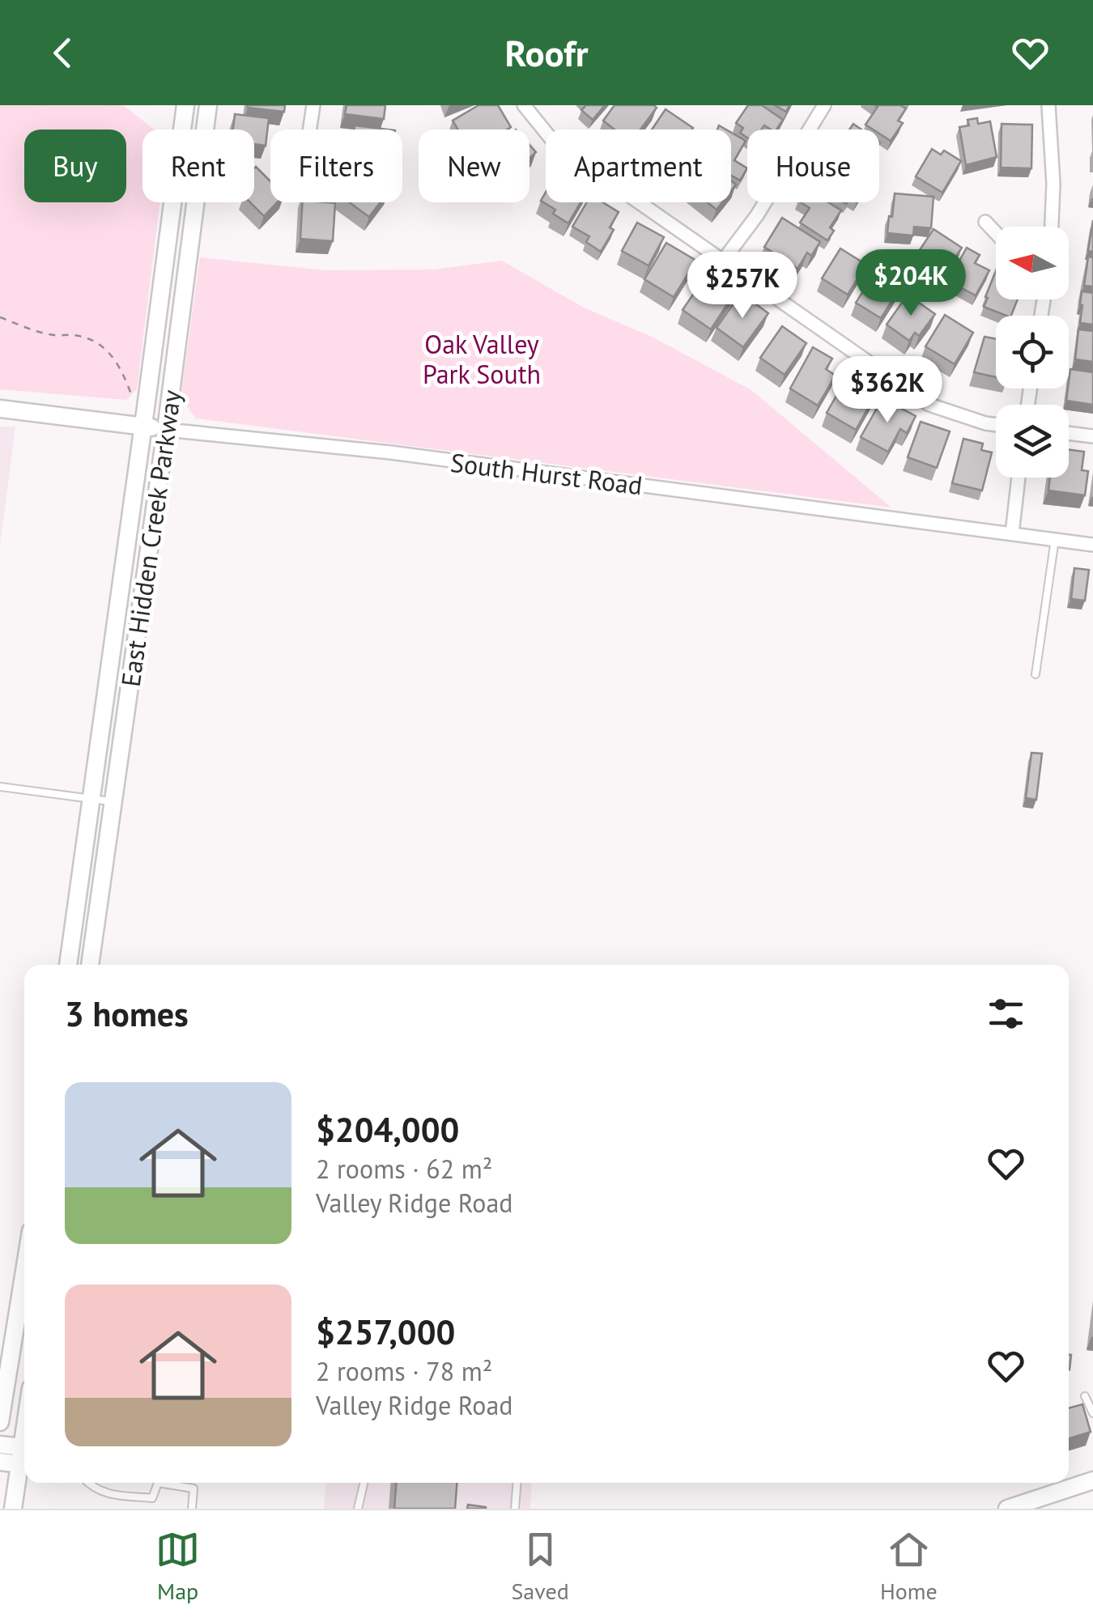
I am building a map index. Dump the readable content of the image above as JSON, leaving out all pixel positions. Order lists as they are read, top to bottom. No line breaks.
{"streets":{"main road":["South Hurst Road","East Hidden Creek Parkway"]},"crossings":[["South Hurst Road","East Hidden Creek Parkway"]],"parks":["Oak Valley Park South"],"north":"left","page":{"header":"Roofr","chip":["Buy","Rent","Filters","New","Apartment","House"],"price":["$204K","$257K","$362K"],"heading":"3 homes","list":[{"name":"$204,000","note":"2 rooms · 62 m² · Valley Ridge Road"},{"name":"$257,000","note":"2 rooms · 78 m² · Valley Ridge Road"}],"tabs":["Map","Saved","Home"]}}
